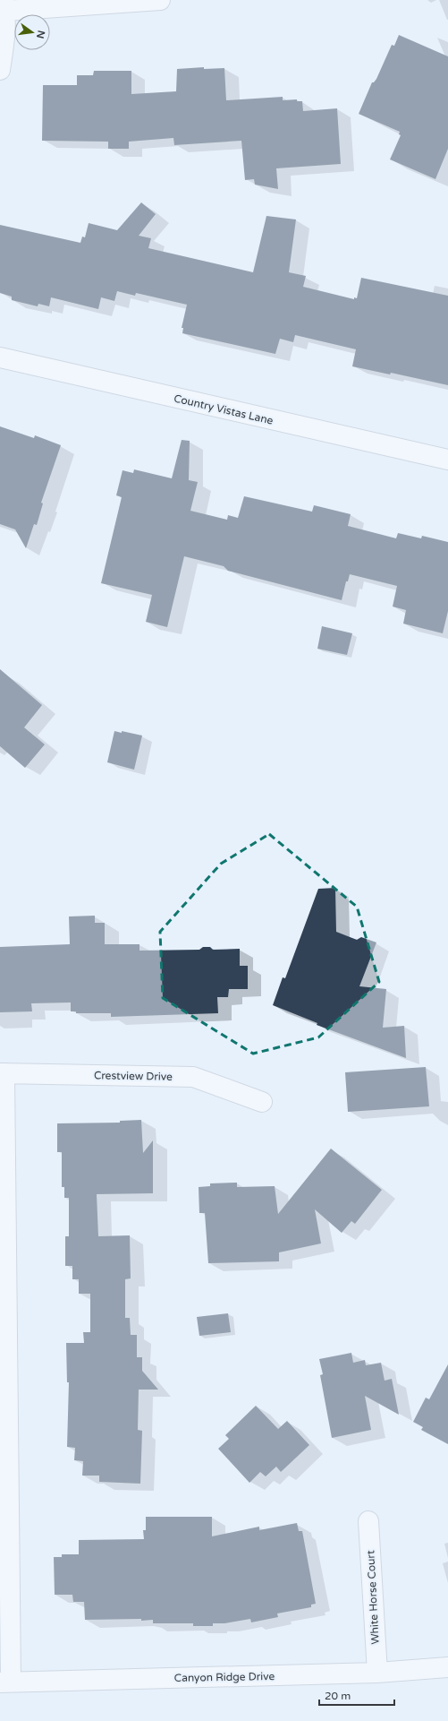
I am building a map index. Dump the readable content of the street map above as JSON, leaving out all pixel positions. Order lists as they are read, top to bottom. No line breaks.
{"streets":{"street":["Country Vistas Lane","Crestview Drive","White Horse Court","Canyon Ridge Drive"]},"crossings":[["White Horse Court","Canyon Ridge Drive"]],"scale_bar":"20 m","north":"right"}
